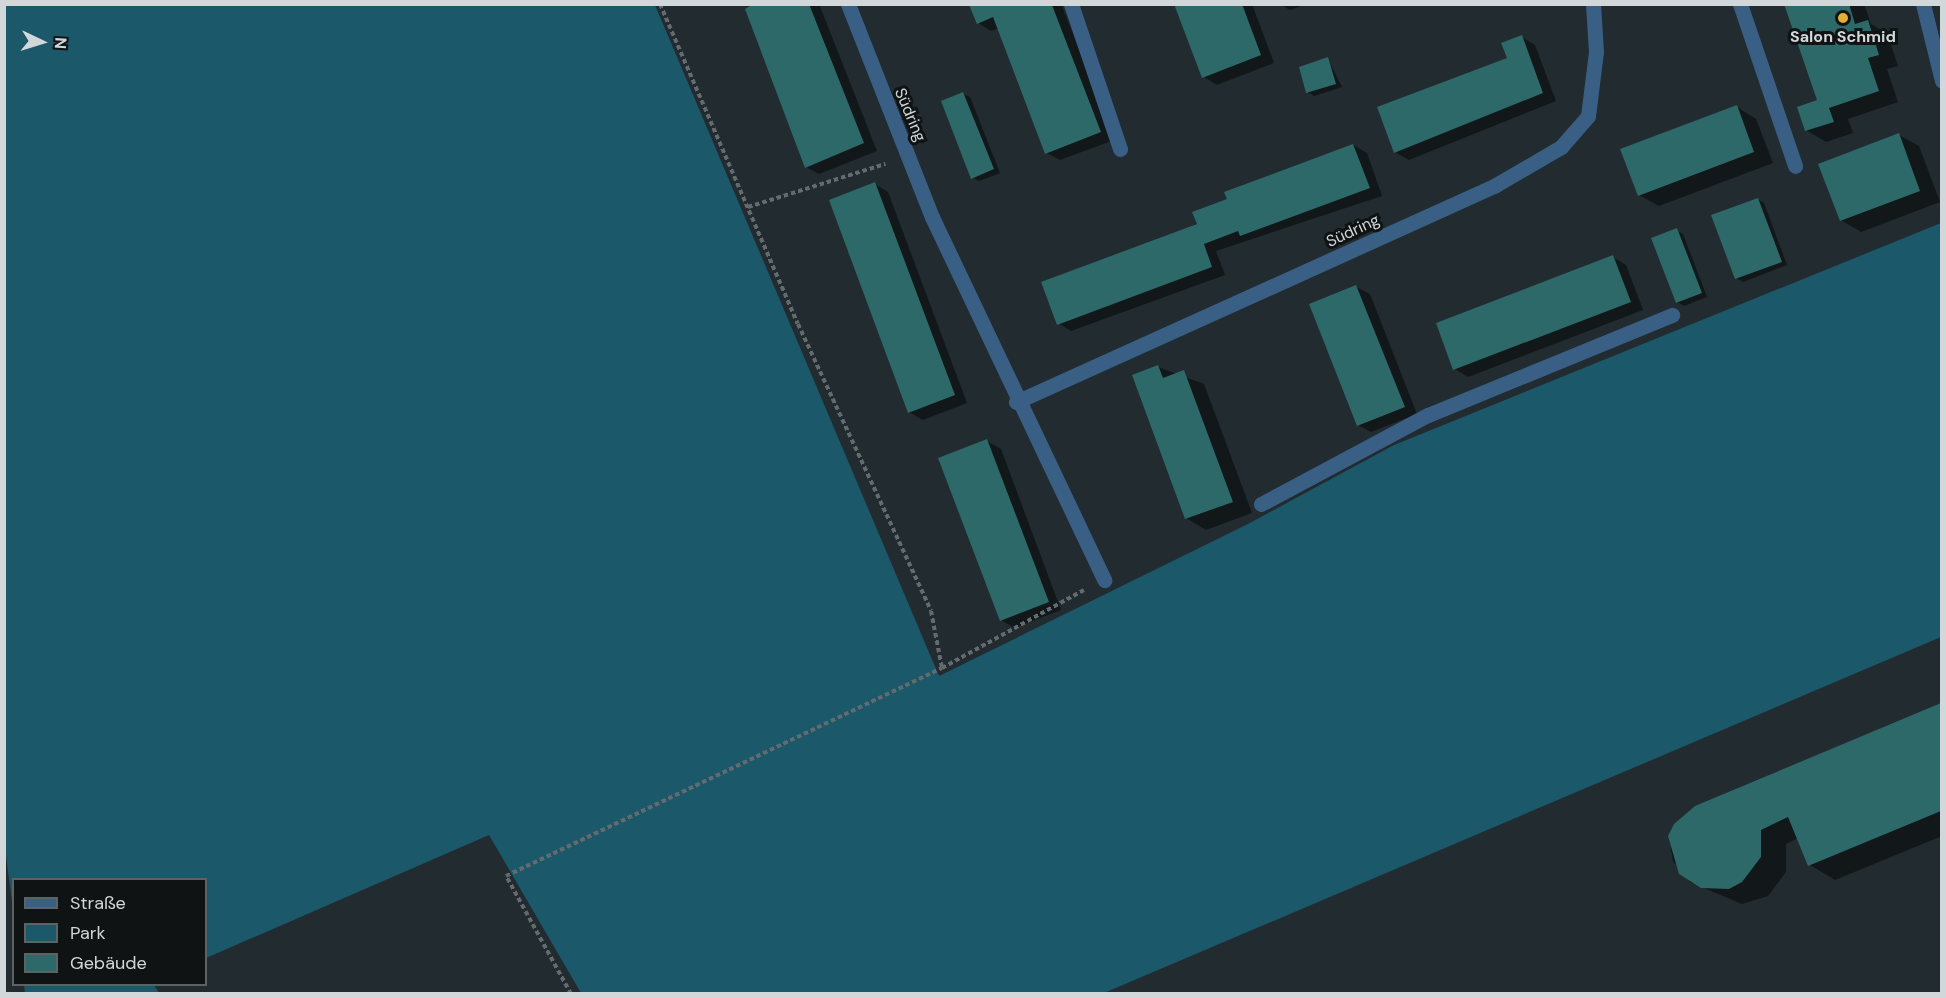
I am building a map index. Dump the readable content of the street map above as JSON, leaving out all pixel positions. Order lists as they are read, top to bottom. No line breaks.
{"streets":{"street":["Südring"]},"places":["Salon Schmid"],"legend":["Straße","Park","Gebäude"],"north":"right"}
